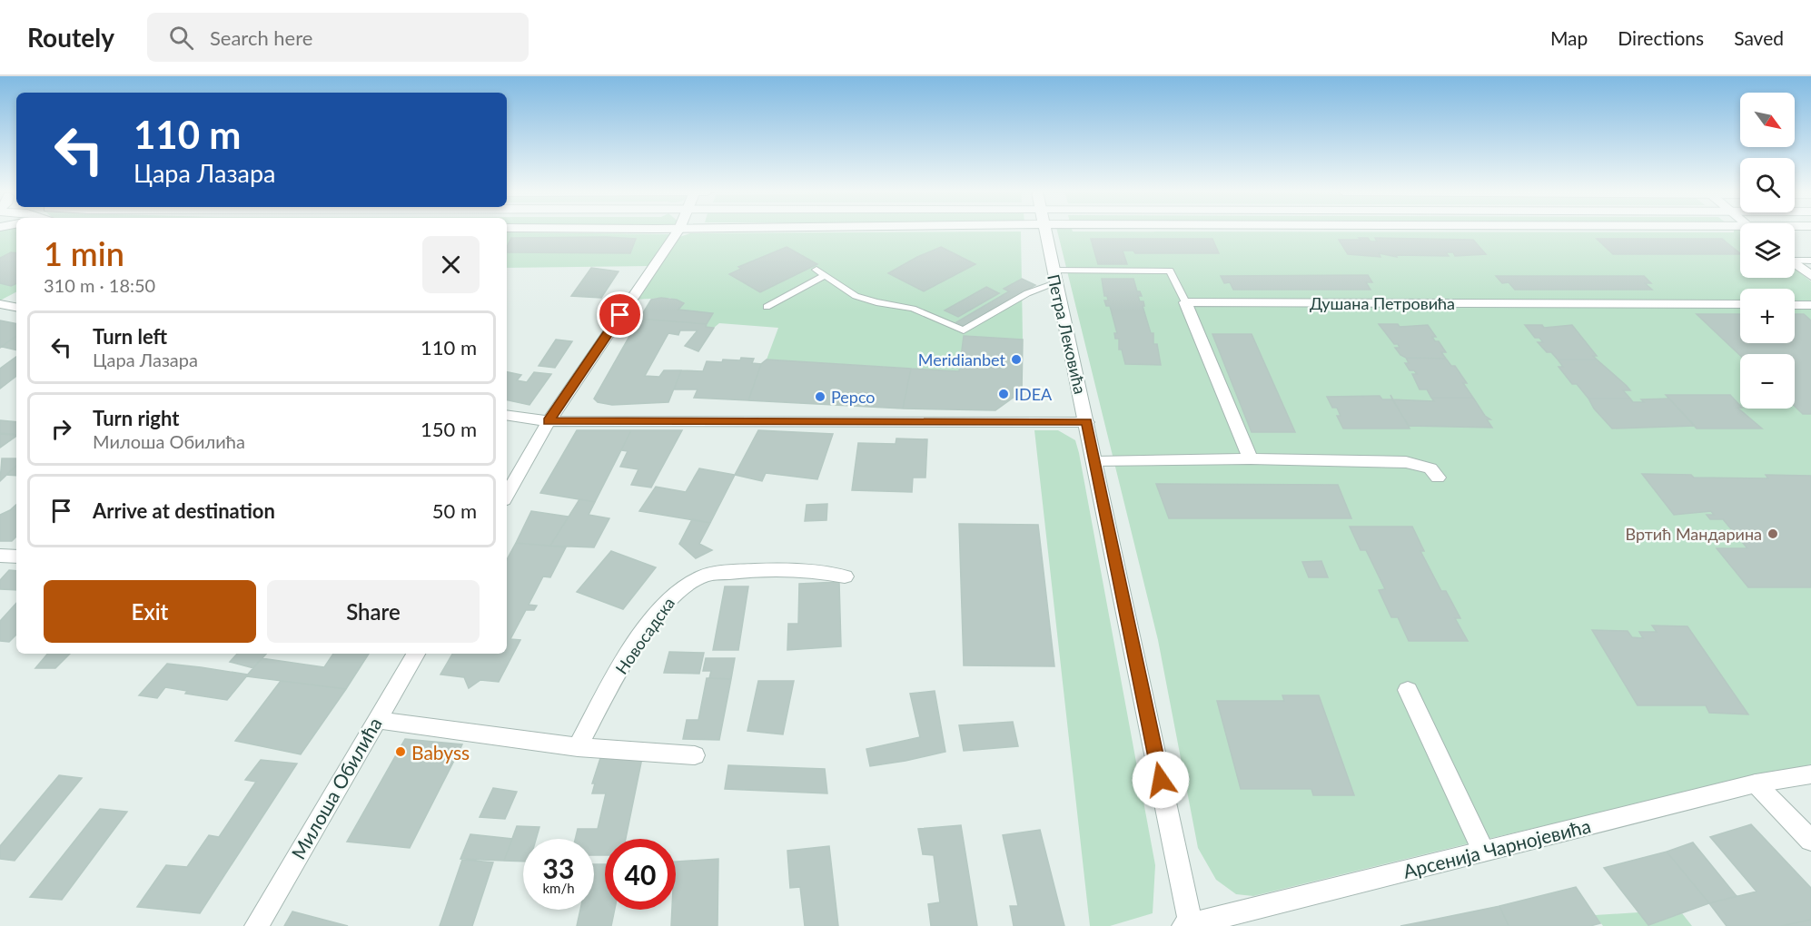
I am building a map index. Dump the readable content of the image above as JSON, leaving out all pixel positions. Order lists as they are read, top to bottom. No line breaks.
{"streets":{"street":["Душана Петровића","Петра Лековића","Новосадска","Милоша Обилића","Арсенија Чарнојевића"]},"crossings":[["Петра Лековића","Арсенија Чарнојевића"]],"places":["Meridianbet","IDEA","Pepco","Вртић Мандарина","Babyss"],"north":"bottom right","page":{"header":"Routely","search":"Search here","nav":["Map","Directions","Saved"],"map_buttons":["+","−"],"turn":["110 m","Цара Лазара"],"heading":["1 min","310 m · 18:50"],"list":[{"name":"Turn left","note":"Цара Лазара","value":"110 m"},{"name":"Turn right","note":"Милоша Обилића","value":"150 m"},{"name":"Arrive at destination","value":"50 m"}],"buttons":["Exit","Share"],"speed":"33 km/h","limit":"40"}}
